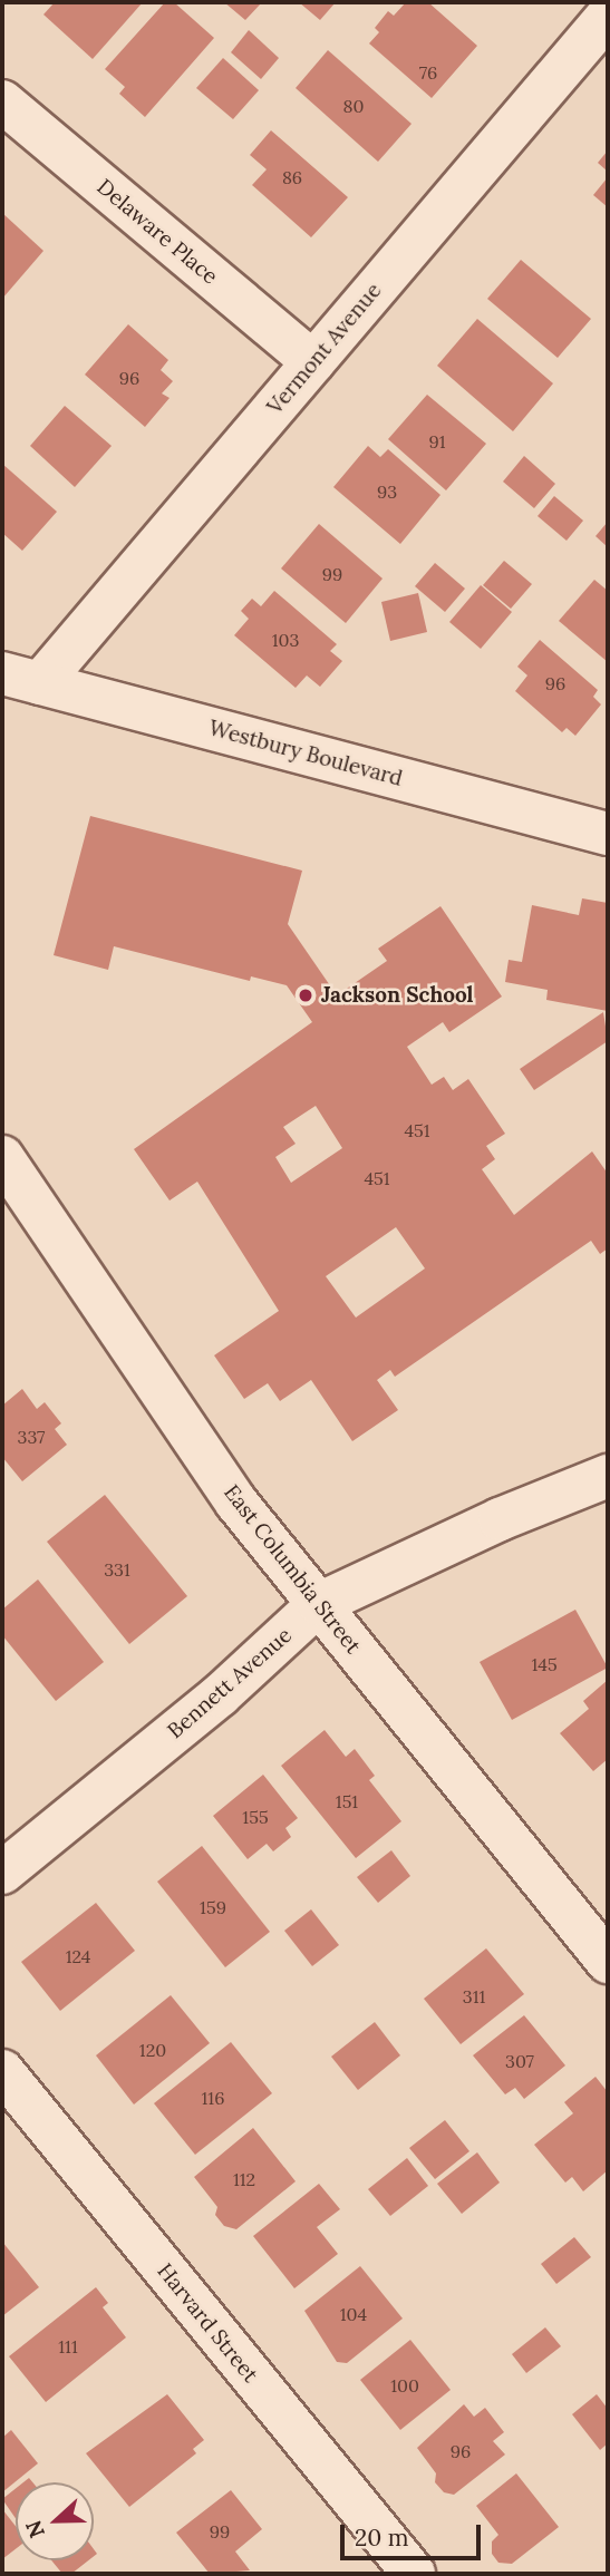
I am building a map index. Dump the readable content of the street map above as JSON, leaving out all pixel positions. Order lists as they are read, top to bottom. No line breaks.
{"streets":{"street":["Delaware Place","Vermont Avenue","Westbury Boulevard","East Columbia Street","Bennett Avenue","Harvard Street"]},"crossings":[["Delaware Place","Vermont Avenue"],["Vermont Avenue","Westbury Boulevard"],["East Columbia Street","Bennett Avenue"]],"places":["Jackson School"],"house_numbers":["76","80","86","96","91","93","99","103","96","451","451","337","331","145","151","155","159","124","311","120","307","116","112","104","111","100","96","99"],"scale_bar":"20 m","north":"left"}
